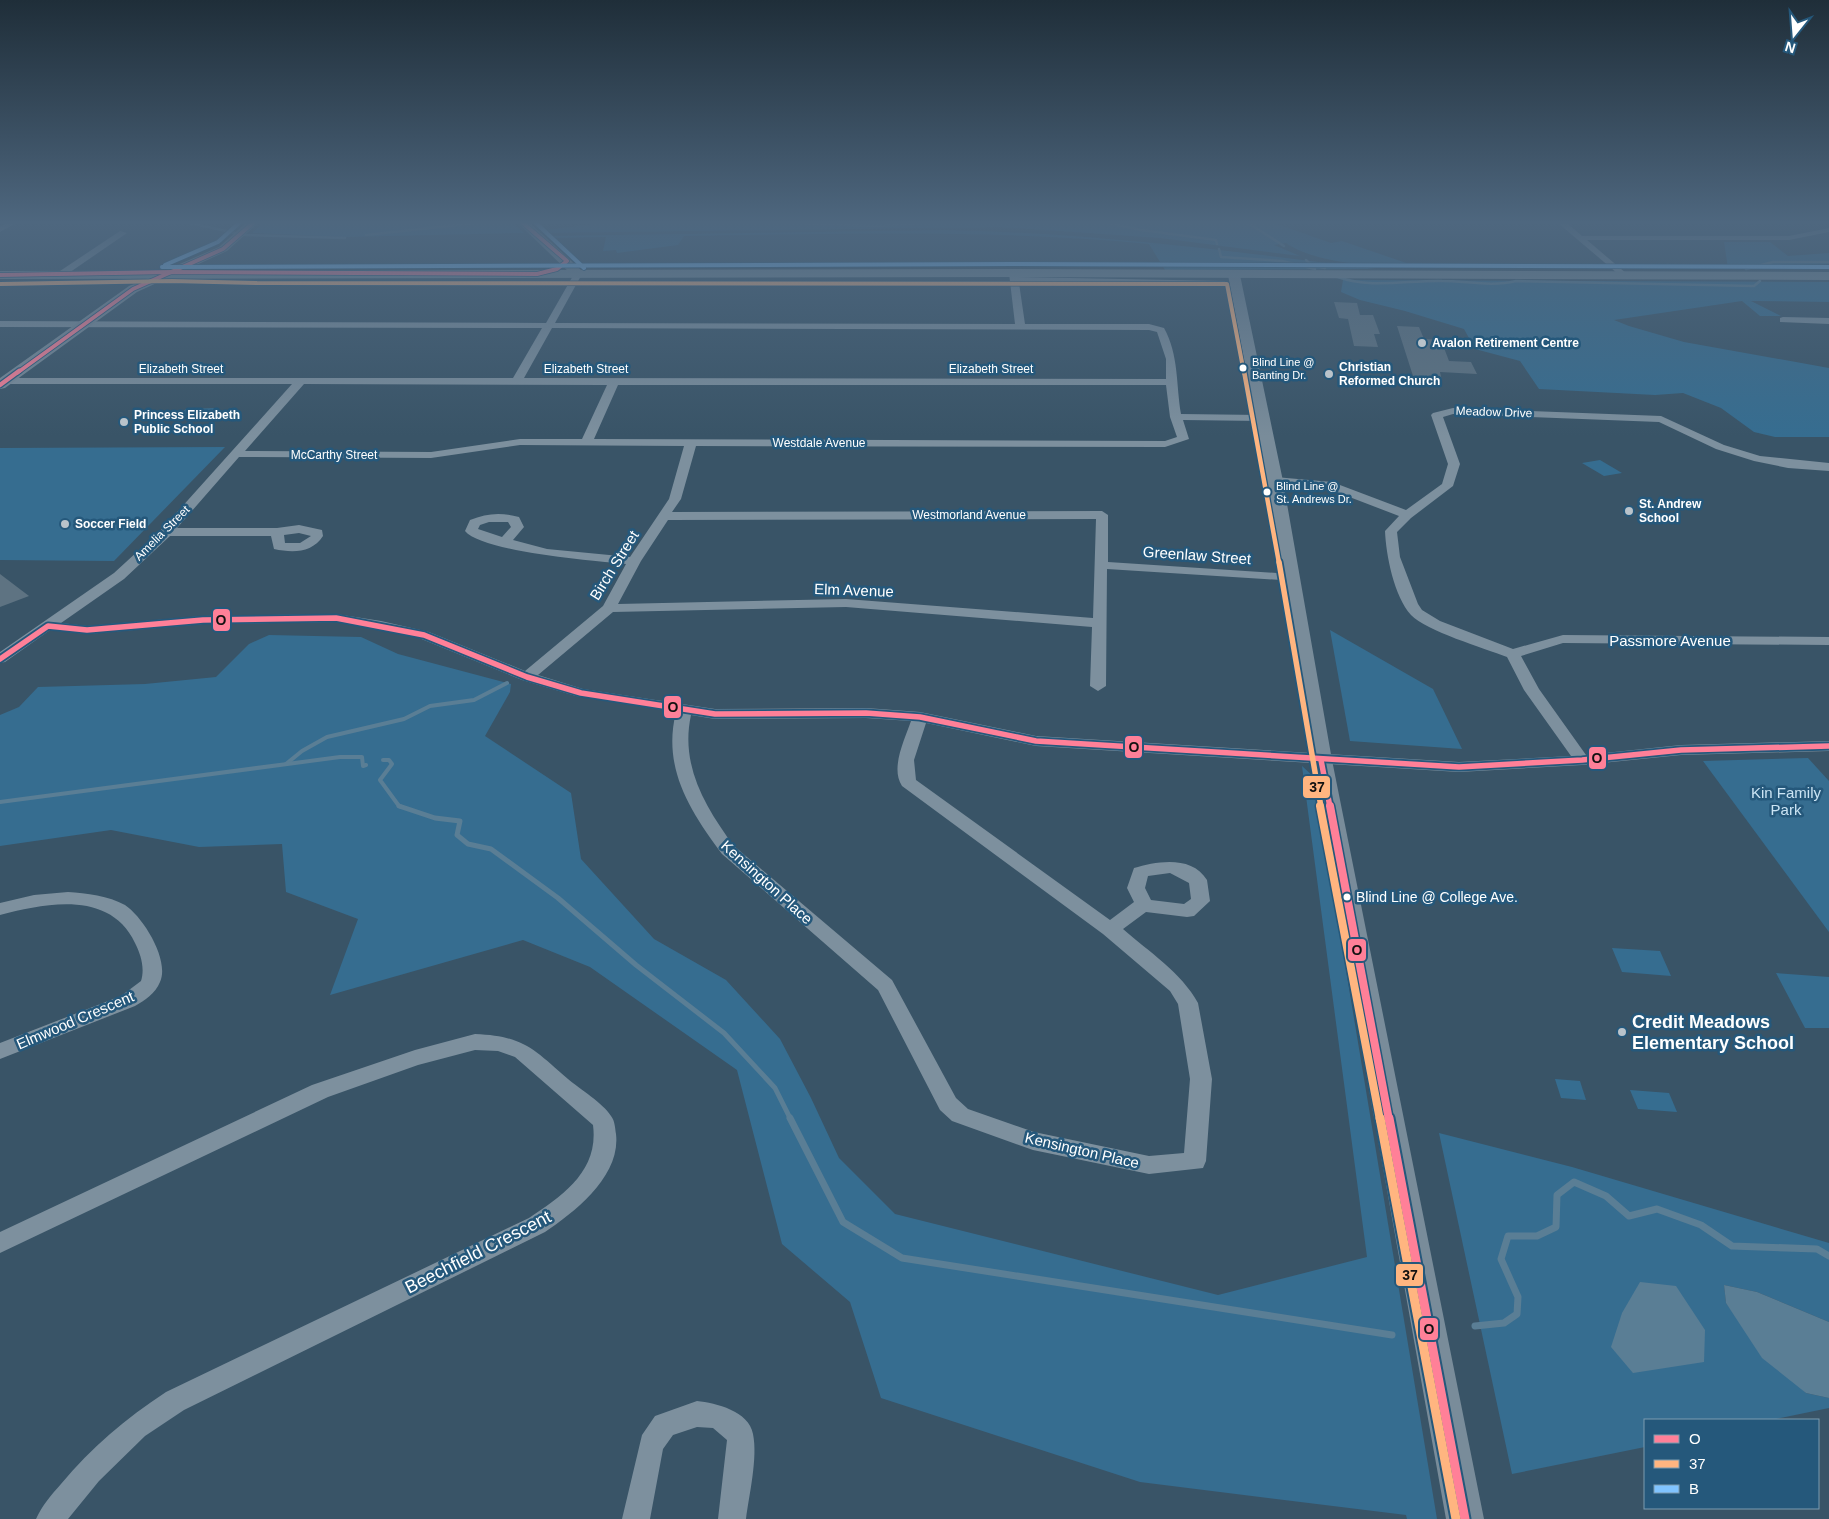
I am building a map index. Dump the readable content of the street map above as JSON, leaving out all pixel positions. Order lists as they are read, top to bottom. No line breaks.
{"streets":{"street":["Elizabeth Street","Meadow Drive","Westdale Avenue","McCarthy Street","Westmorland Avenue","Amelia Street","Greenlaw Street","Birch Street","Elm Avenue","Passmore Avenue","Kensington Place","Elmwood Crescent","Beechfield Crescent"]},"crossings":[["Elizabeth Street","Amelia Street"],["Meadow Drive","Passmore Avenue"],["Westdale Avenue","McCarthy Street"],["Westdale Avenue","Birch Street"],["McCarthy Street","Amelia Street"],["Westmorland Avenue","Greenlaw Street"],["Westmorland Avenue","Birch Street"],["Westmorland Avenue","Elm Avenue"],["Birch Street","Elm Avenue"]],"parks":["Kin Family Park"],"places":["Avalon Retirement Centre","Blind Line @ Banting Dr.","Christian Reformed Church","Princess Elizabeth Public School","Blind Line @ St. Andrews Dr.","St. Andrew School","Soccer Field","Blind Line @ College Ave.","Credit Meadows Elementary School"],"lines":["transit line O","transit line 37"],"legend":["O","37","B"],"north":"bottom"}
